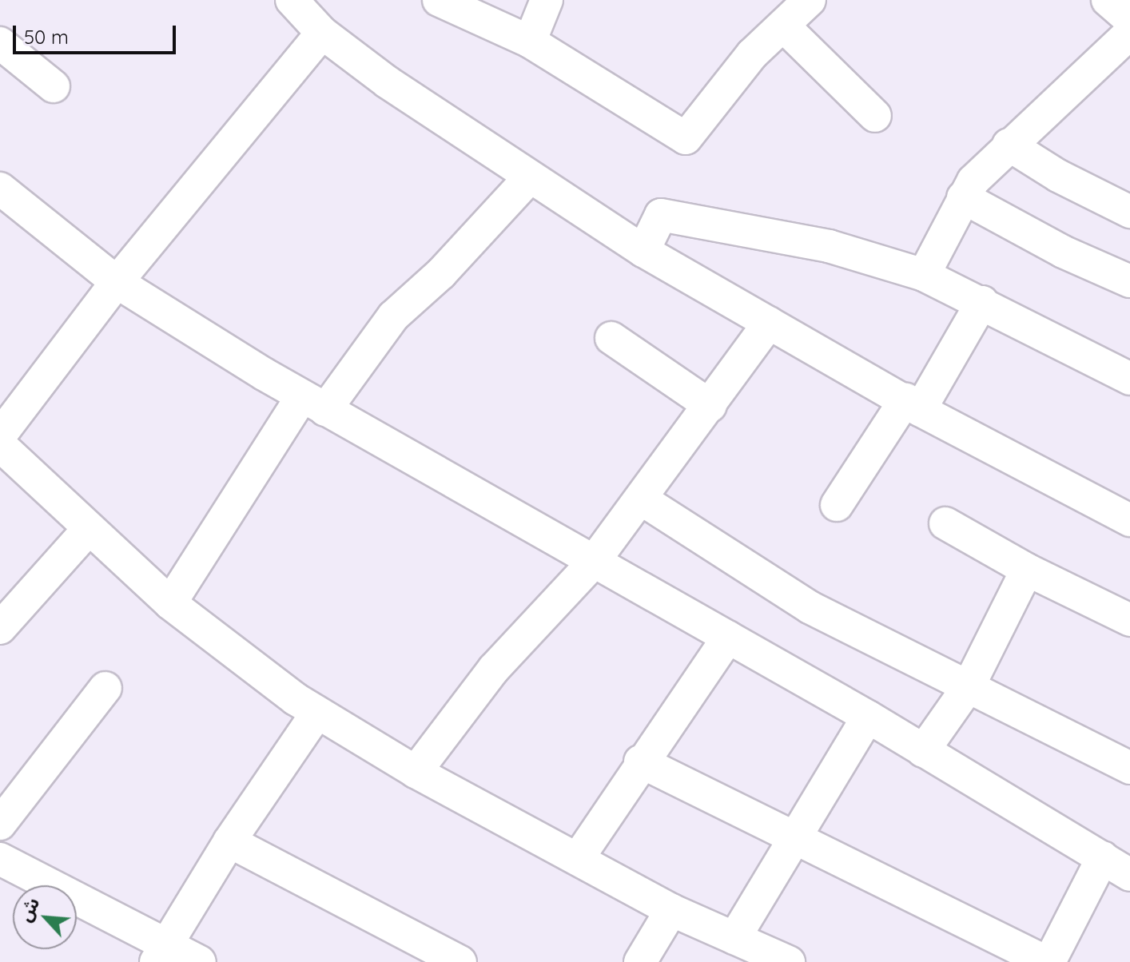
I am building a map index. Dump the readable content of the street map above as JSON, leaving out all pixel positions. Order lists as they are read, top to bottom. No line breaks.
{"scale_bar":"50 m","north":"top left"}
